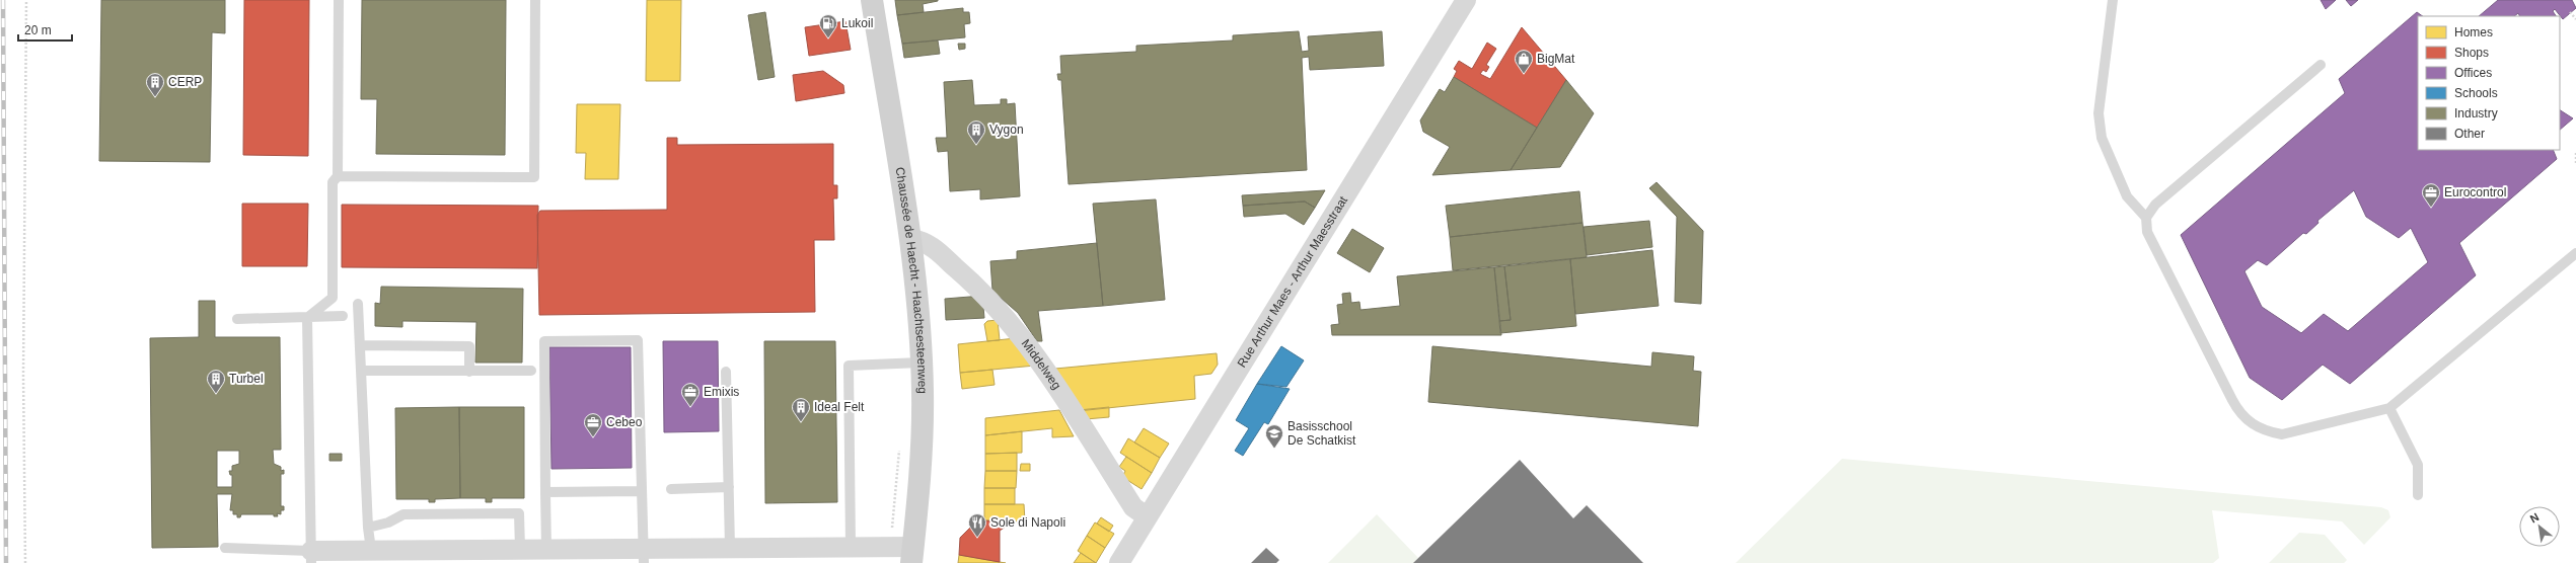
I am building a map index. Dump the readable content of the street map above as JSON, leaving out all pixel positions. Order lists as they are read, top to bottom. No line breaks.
{"streets":{"main road":["Chaussée de Haecht - Haachtsesteenweg"],"street":["Rue Arthur Maes - Arthur Maesstraat","Middelweg"]},"crossings":[["Chaussée de Haecht - Haachtsesteenweg","Middelweg"],["Rue Arthur Maes - Arthur Maesstraat","Middelweg"]],"places":{"fuel station":["Lukoil"],"shop":["BigMat"],"building":["CERP","Vygon","Turbel","Ideal Felt"],"office":["Eurocontrol","Emixis","Cebeo"],"school or university":["Basisschool De Schatkist"],"restaurant":["Sole di Napoli"]},"legend":["Homes","Shops","Offices","Schools","Industry","Other"],"scale_bar":"20 m","north":"top left"}
